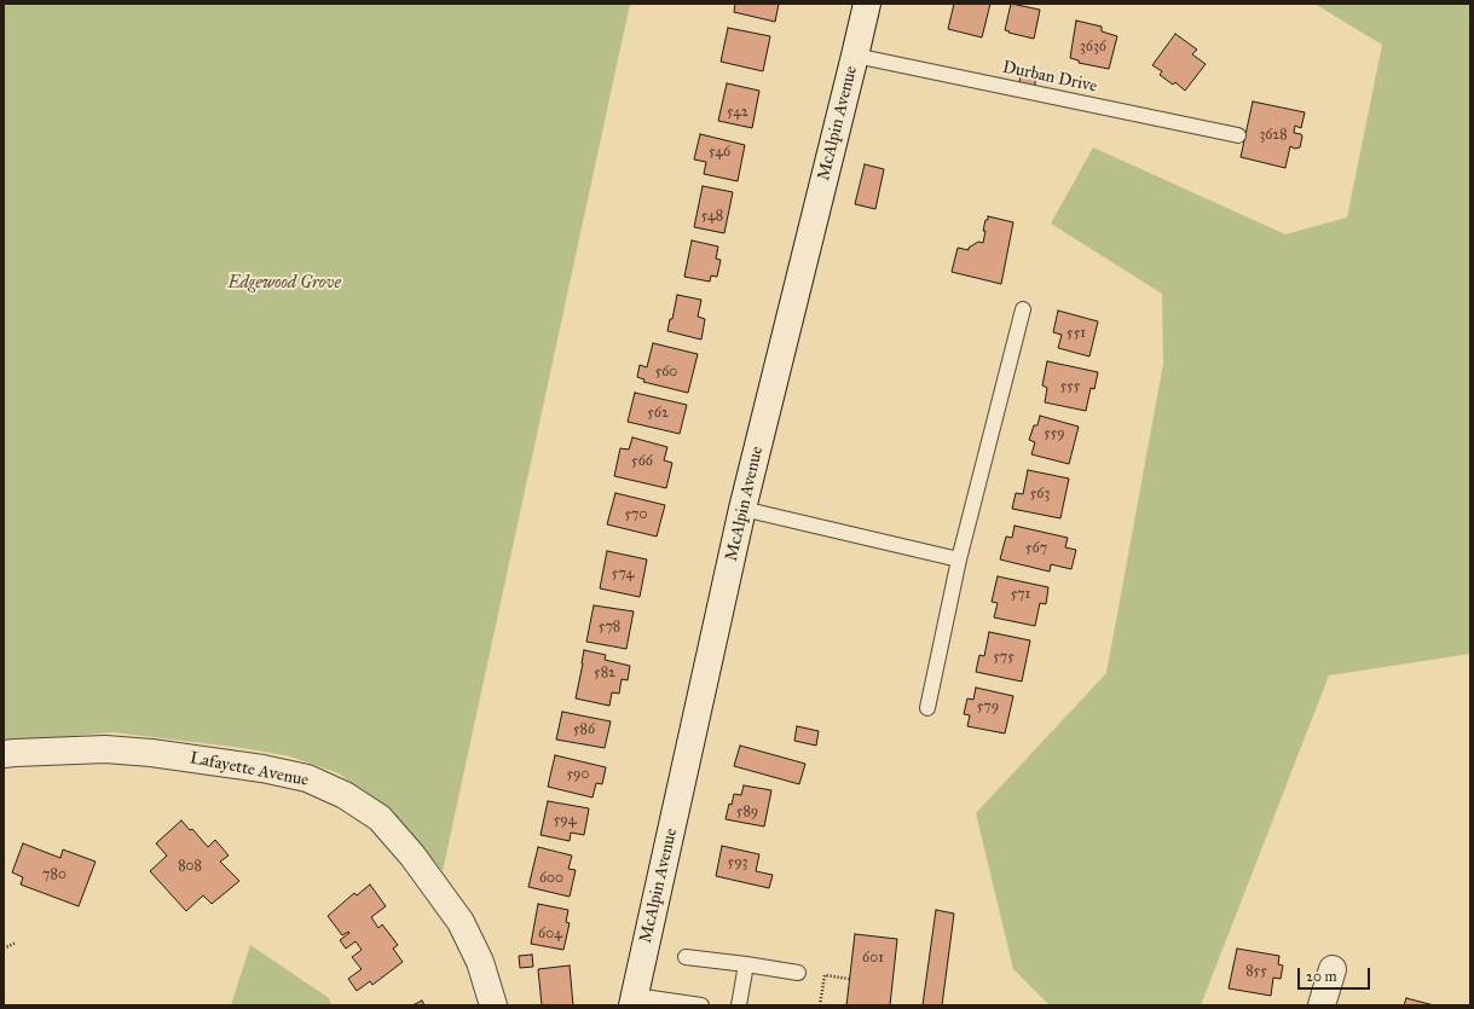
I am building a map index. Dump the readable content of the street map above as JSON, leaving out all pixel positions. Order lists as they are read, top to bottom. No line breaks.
{"streets":{"street":["McAlpin Avenue","Lafayette Avenue"],"lane":["Durban Drive"]},"crossings":[["Durban Drive","McAlpin Avenue"]],"parks":["Edgewood Grove"],"house_numbers":["3636","542","3628","546","548","551","560","555","562","559","566","563","570","567","574","571","578","575","582","579","586","590","589","594","593","808","780","600","604","601","855"],"scale_bar":"20 m"}
